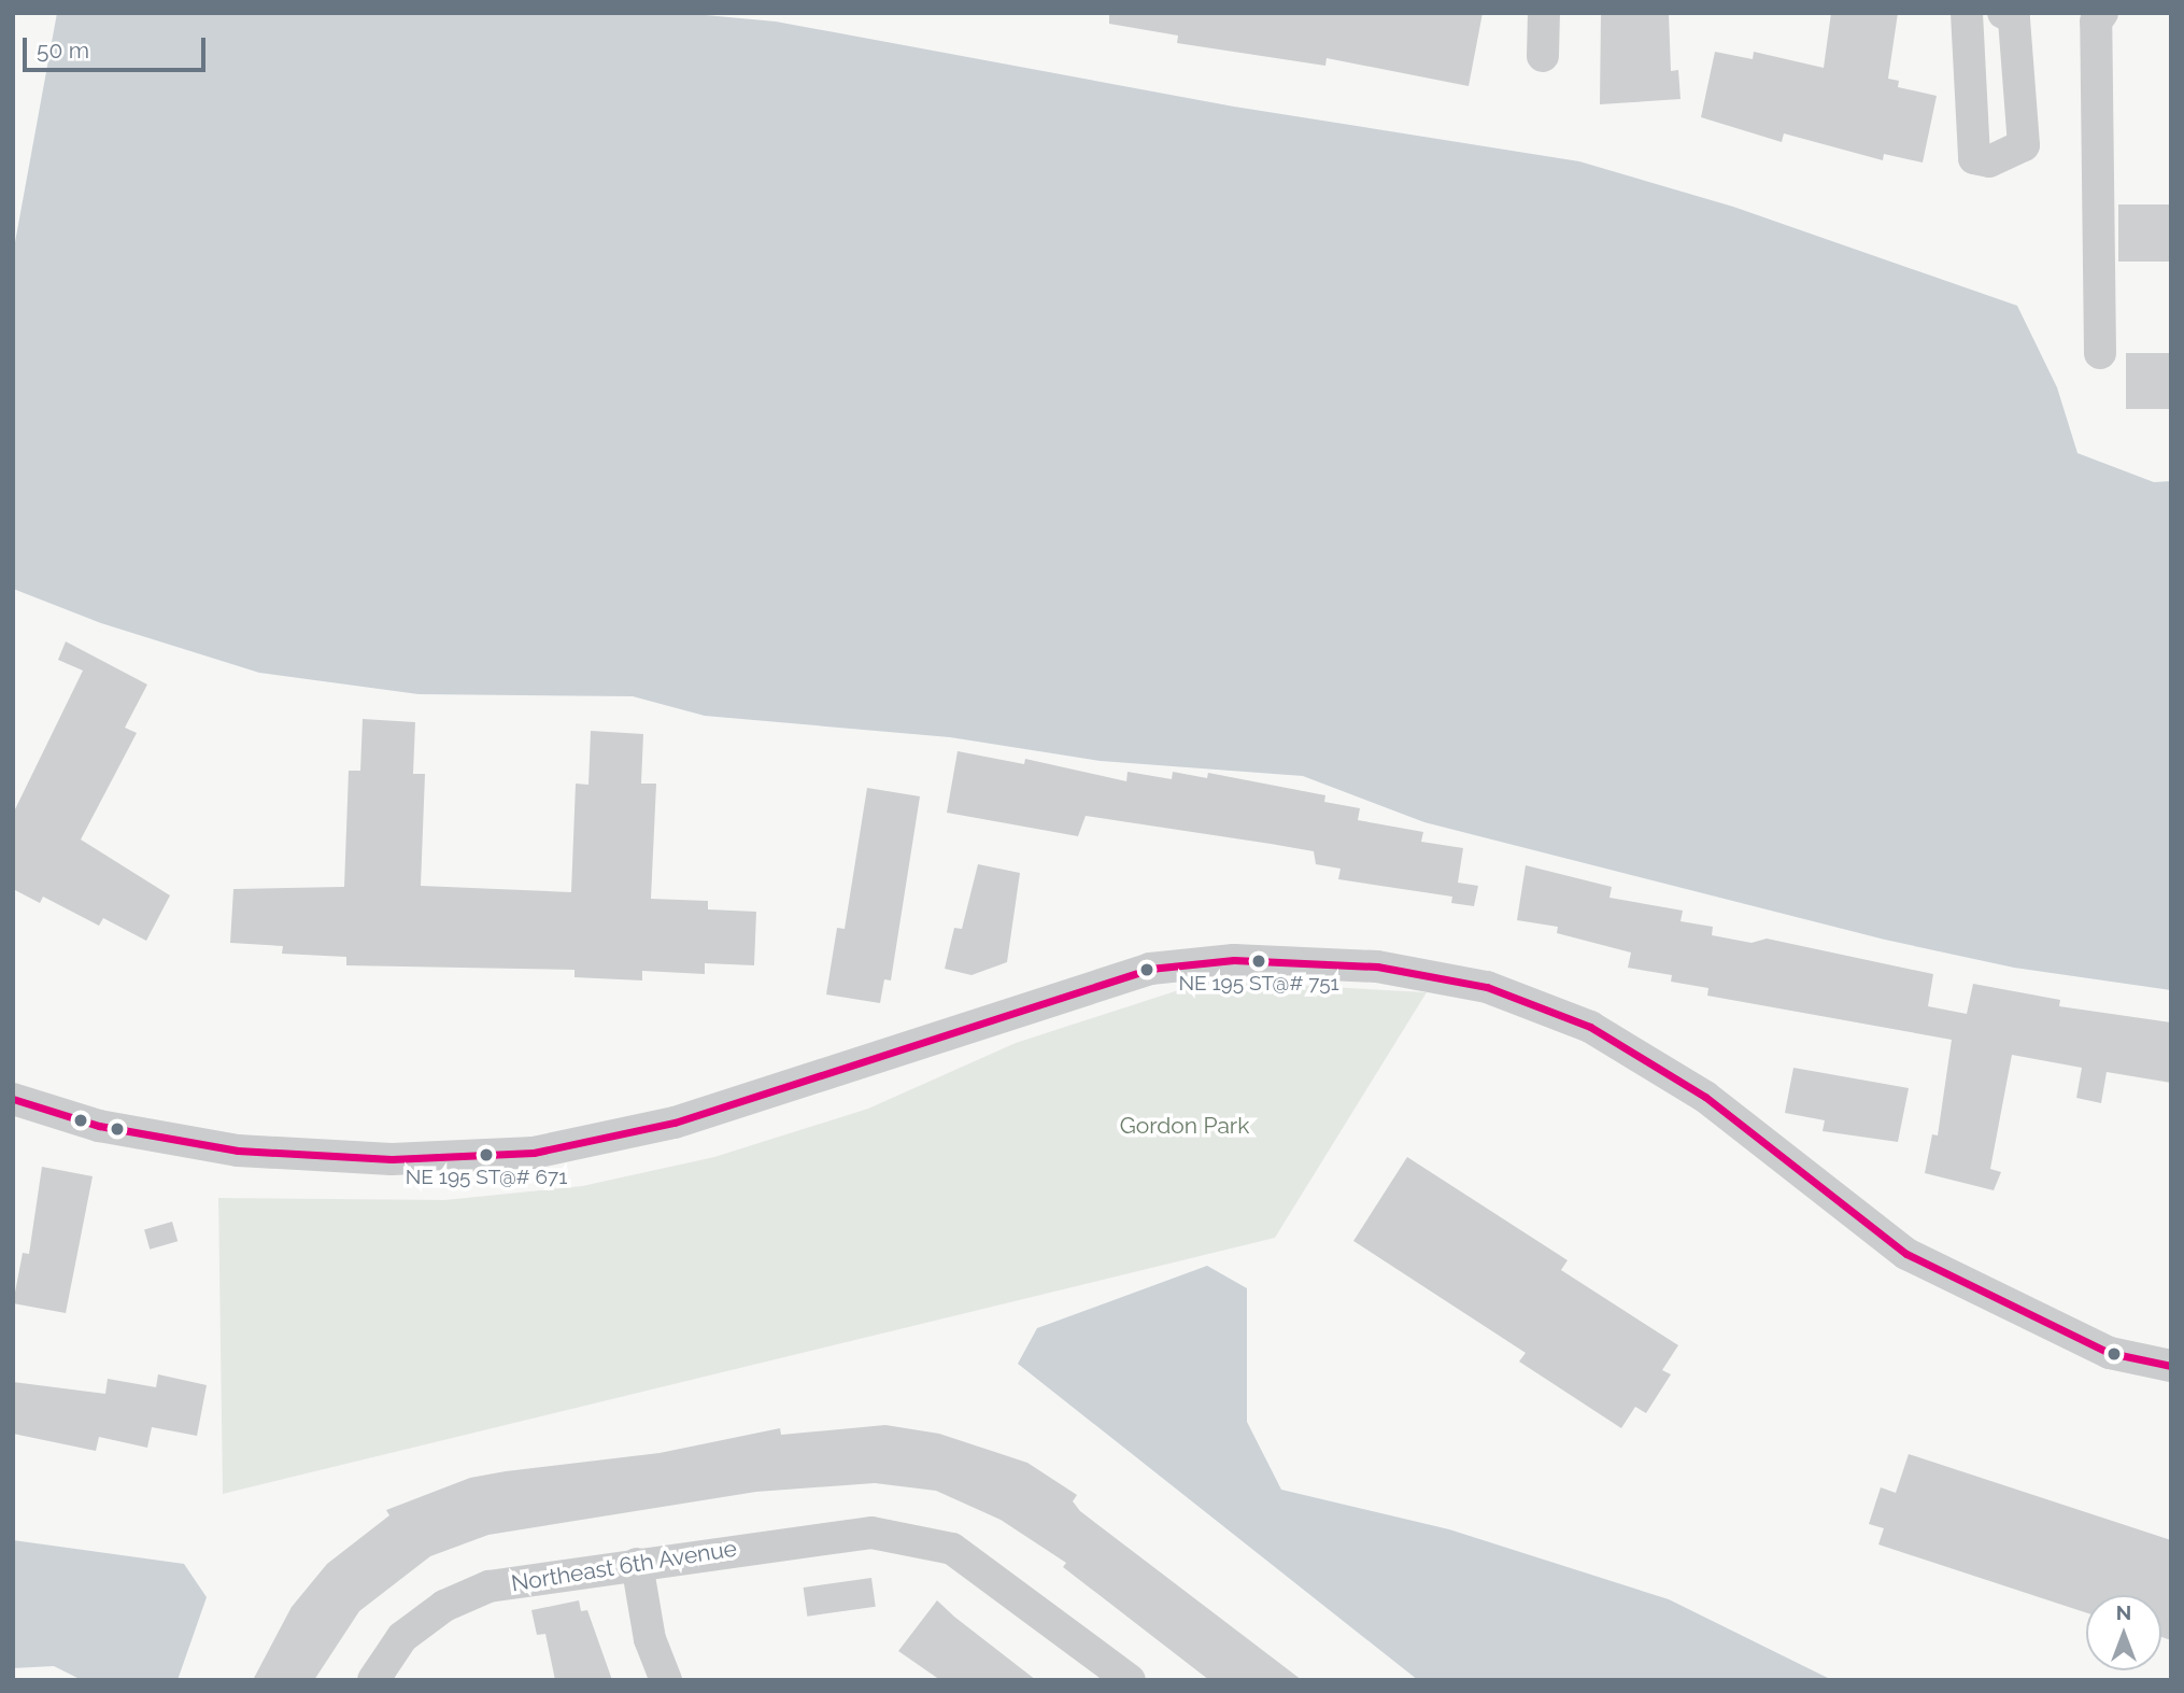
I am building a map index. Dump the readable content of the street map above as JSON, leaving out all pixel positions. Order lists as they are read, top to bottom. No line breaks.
{"streets":{"street":["Northeast 6th Avenue"]},"parks":["Gordon Park"],"places":["NE 195 ST@# 751","NE 195 ST@# 671"],"scale_bar":"50 m","north":"top"}
